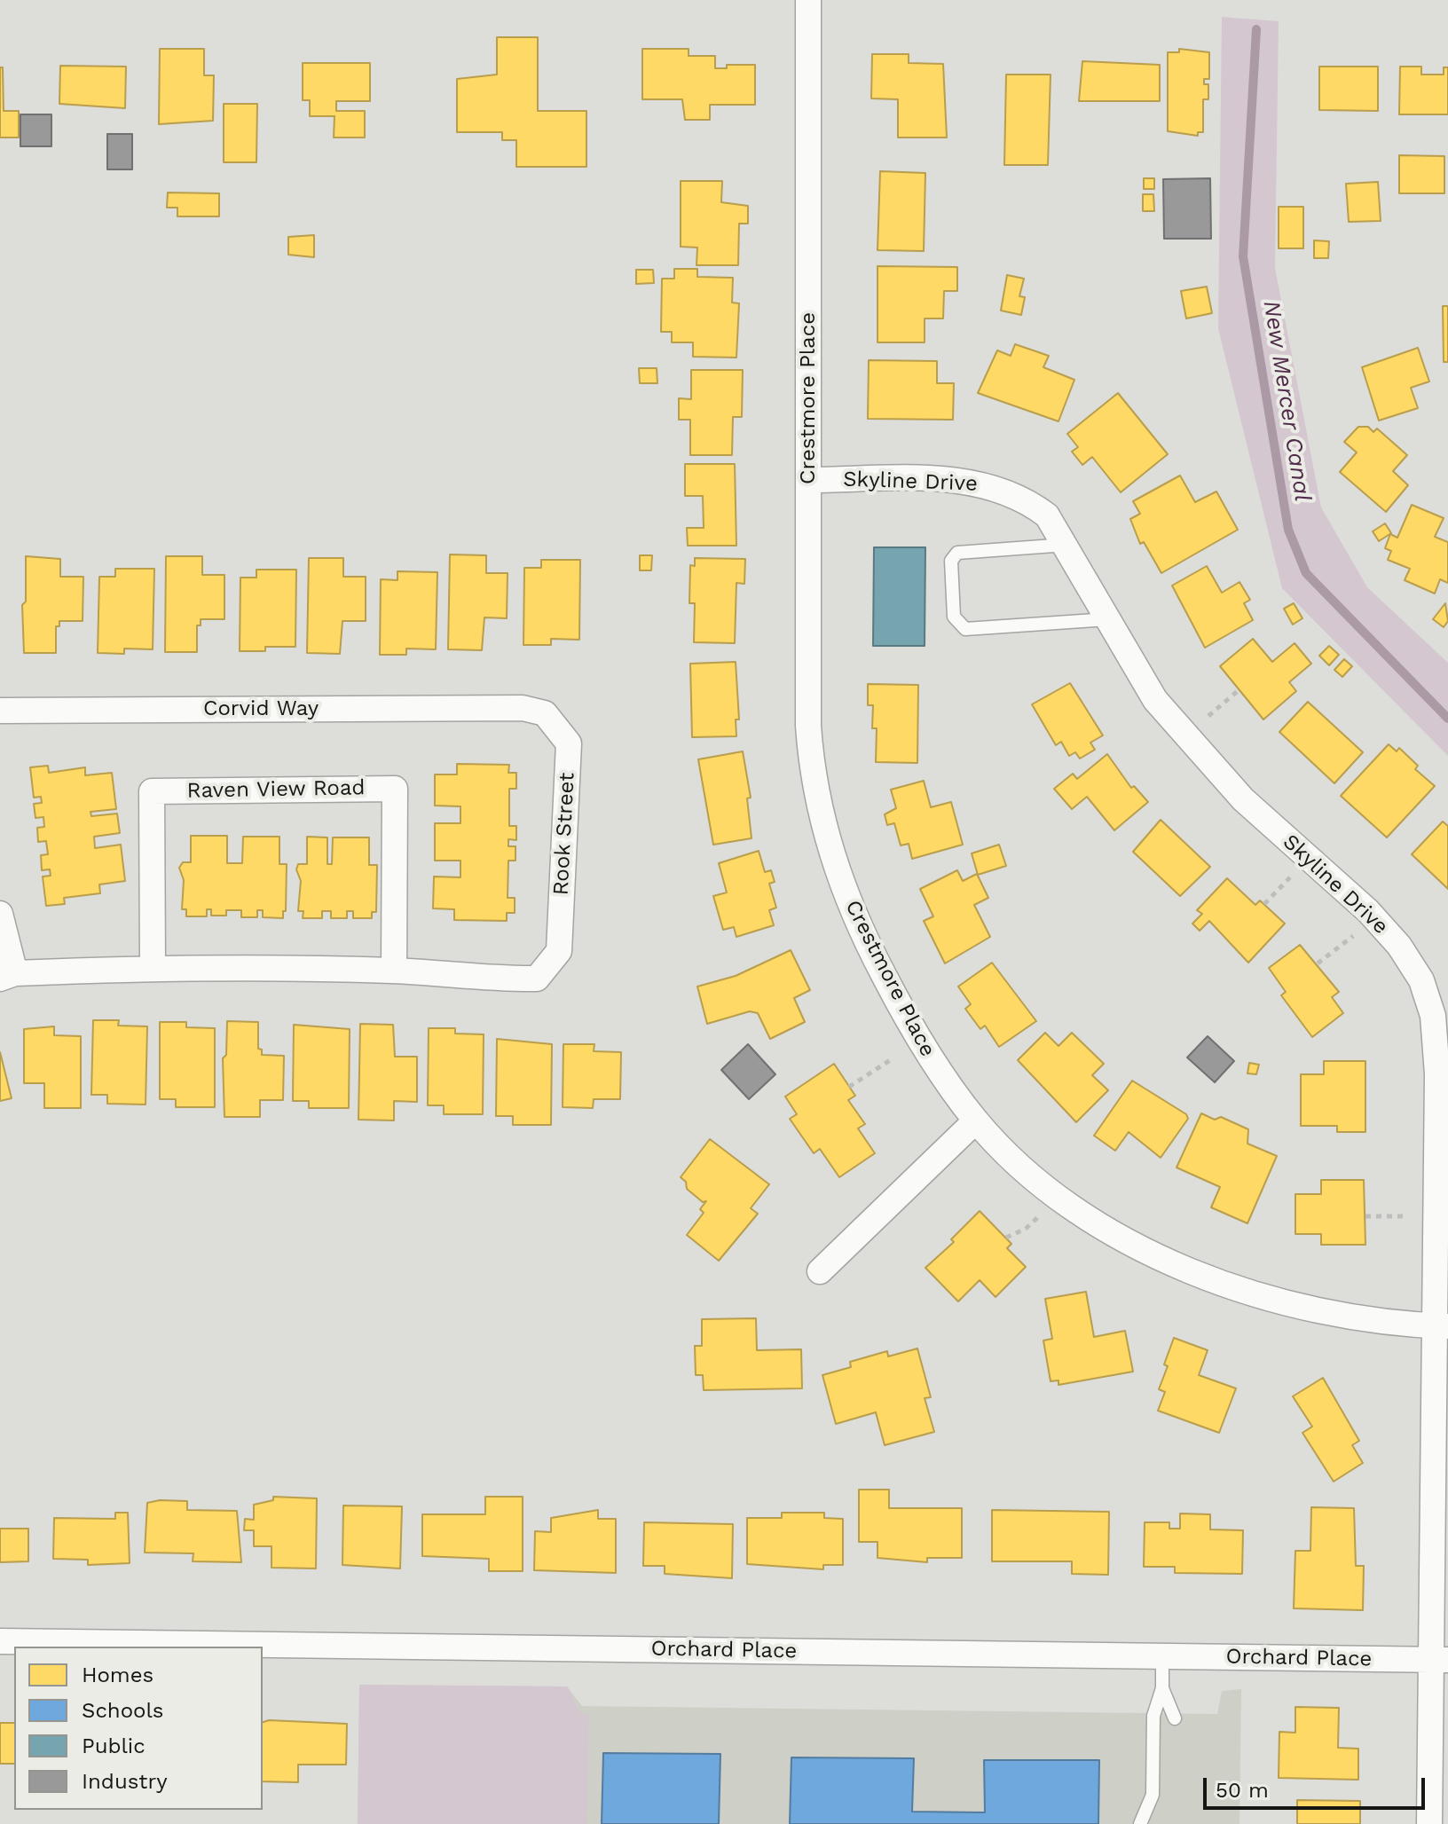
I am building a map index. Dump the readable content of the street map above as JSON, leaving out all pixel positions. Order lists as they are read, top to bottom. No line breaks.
{"streets":{"street":["Crestmore Place","Skyline Drive","Corvid Way","Raven View Road","Rook Street","Orchard Place"]},"crossings":[["Crestmore Place","Skyline Drive"],["Skyline Drive","Orchard Place"],["Corvid Way","Rook Street"],["Raven View Road","Rook Street"]],"water":["New Mercer Canal"],"legend":["Homes","Schools","Public","Industry"],"scale_bar":"50 m"}
